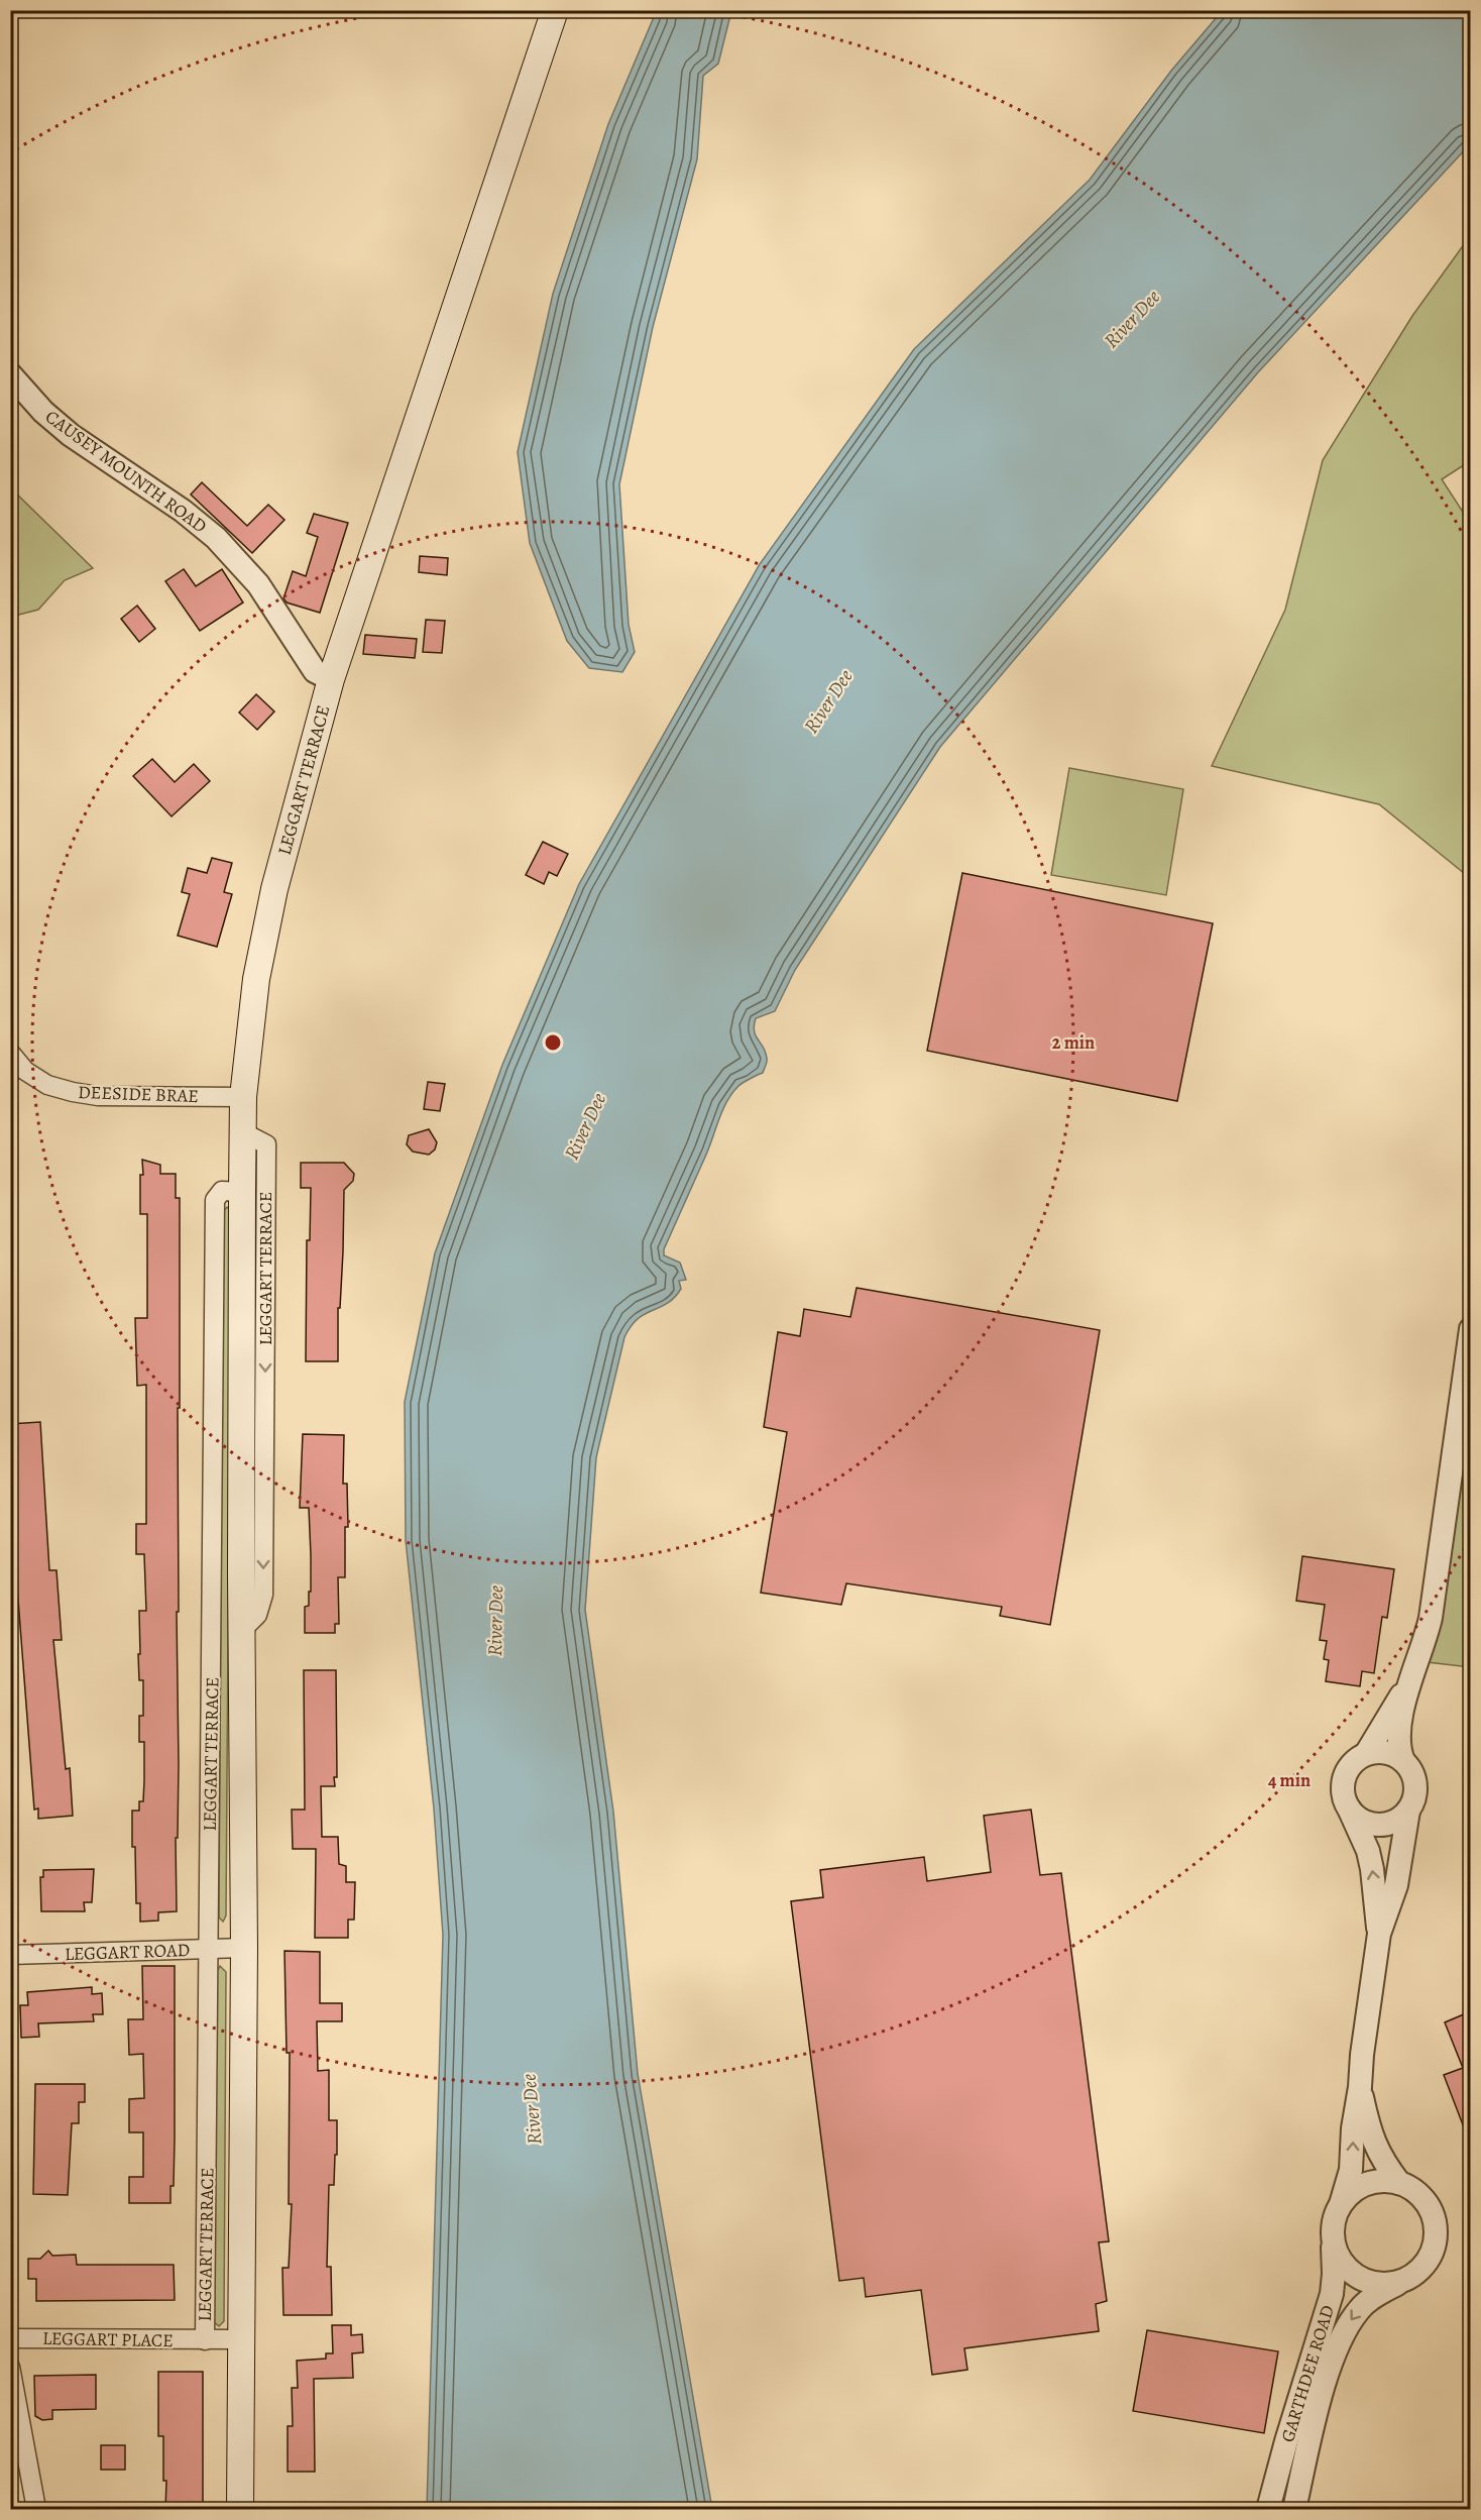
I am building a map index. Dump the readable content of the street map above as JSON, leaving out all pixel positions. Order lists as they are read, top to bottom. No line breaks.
{"streets":{"main road":["LEGGART TERRACE"],"street":["CAUSEY MOUNTH ROAD","DEESIDE BRAE","LEGGART ROAD","LEGGART PLACE","GARTHDEE ROAD"]},"crossings":[["CAUSEY MOUNTH ROAD","LEGGART TERRACE"],["LEGGART TERRACE","DEESIDE BRAE"],["LEGGART TERRACE","LEGGART ROAD"],["LEGGART TERRACE","LEGGART PLACE"]],"water":["River Dee"],"rings":["2 min","4 min"]}
